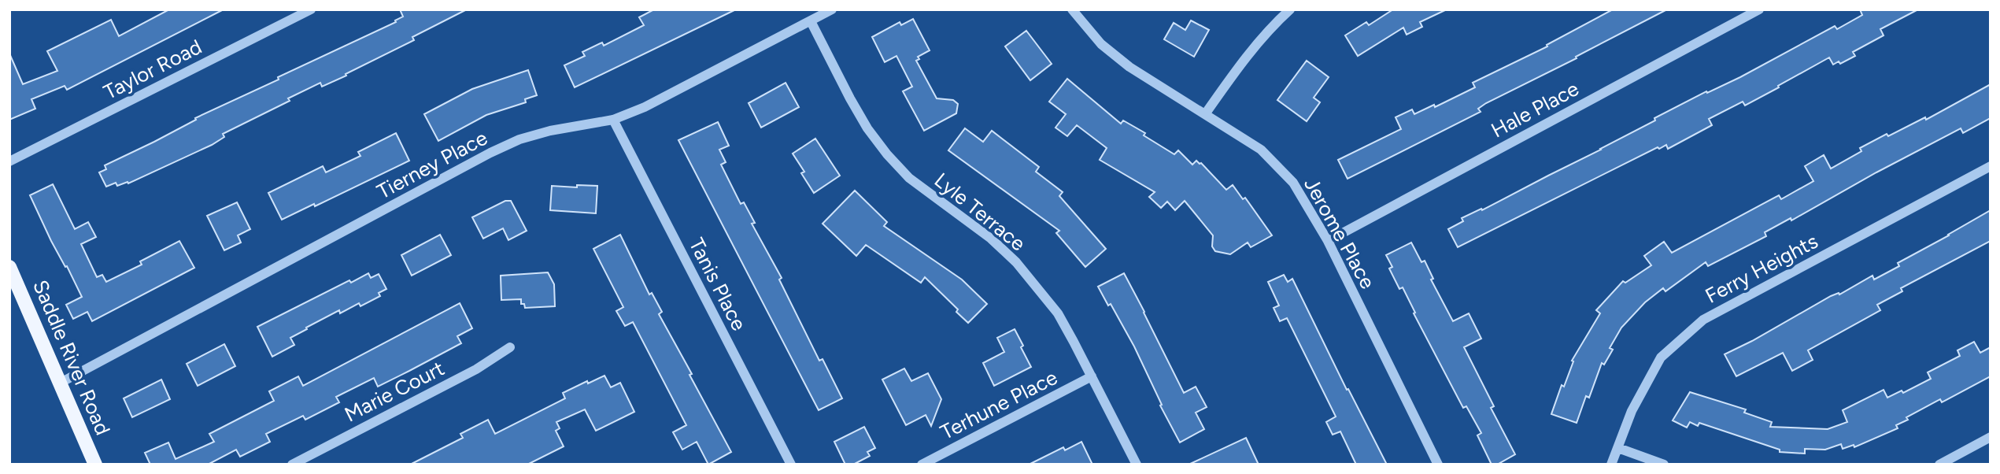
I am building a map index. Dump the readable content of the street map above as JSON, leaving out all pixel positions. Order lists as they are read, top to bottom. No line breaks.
{"streets":{"main road":["Saddle River Road"],"street":["Taylor Road","Hale Place","Tierney Place","Lyle Terrace","Jerome Place","Ferry Heights","Tanis Place","Marie Court","Terhune Place"]},"crossings":[["Hale Place","Jerome Place"],["Tierney Place","Lyle Terrace"],["Tierney Place","Tanis Place"],["Tierney Place","Saddle River Road"],["Lyle Terrace","Terhune Place"]]}
